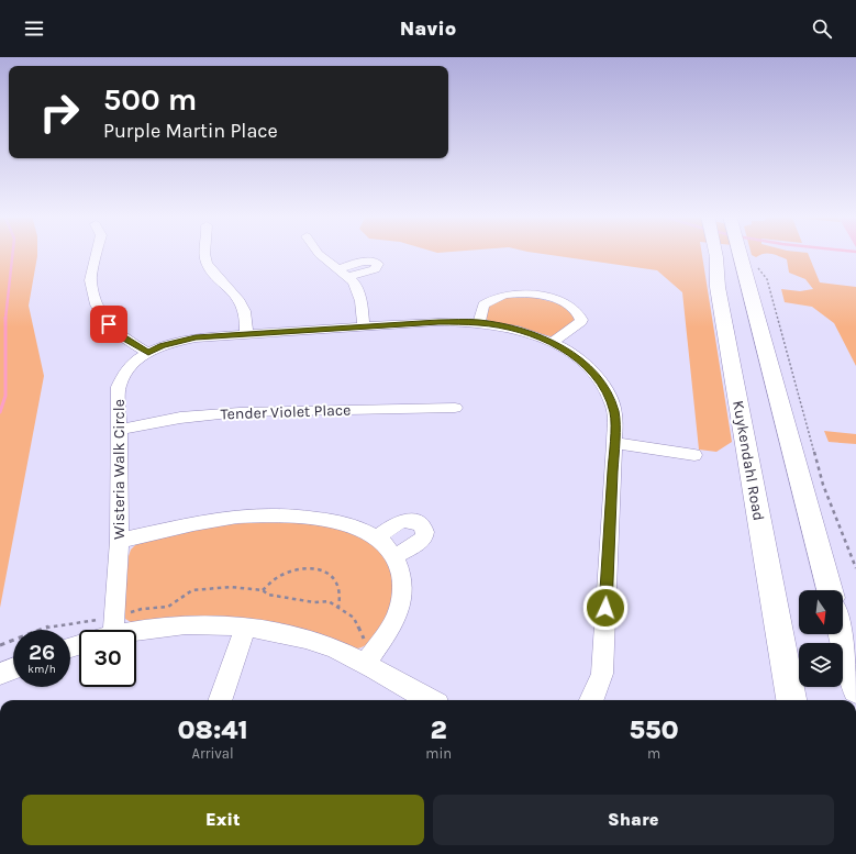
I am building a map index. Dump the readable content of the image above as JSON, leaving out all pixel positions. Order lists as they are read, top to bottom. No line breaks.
{"streets":{"main road":["Kuykendahl Road"],"street":["Tender Violet Place","Wisteria Walk Circle"]},"crossings":[["Tender Violet Place","Wisteria Walk Circle"]],"north":"bottom","page":{"header":"Navio","turn":["500 m","Purple Martin Place"],"speed":"26 km/h","limit":"30","eta":["08:41","Arrival","2","min","550","m"],"buttons":["Exit","Share"]}}
